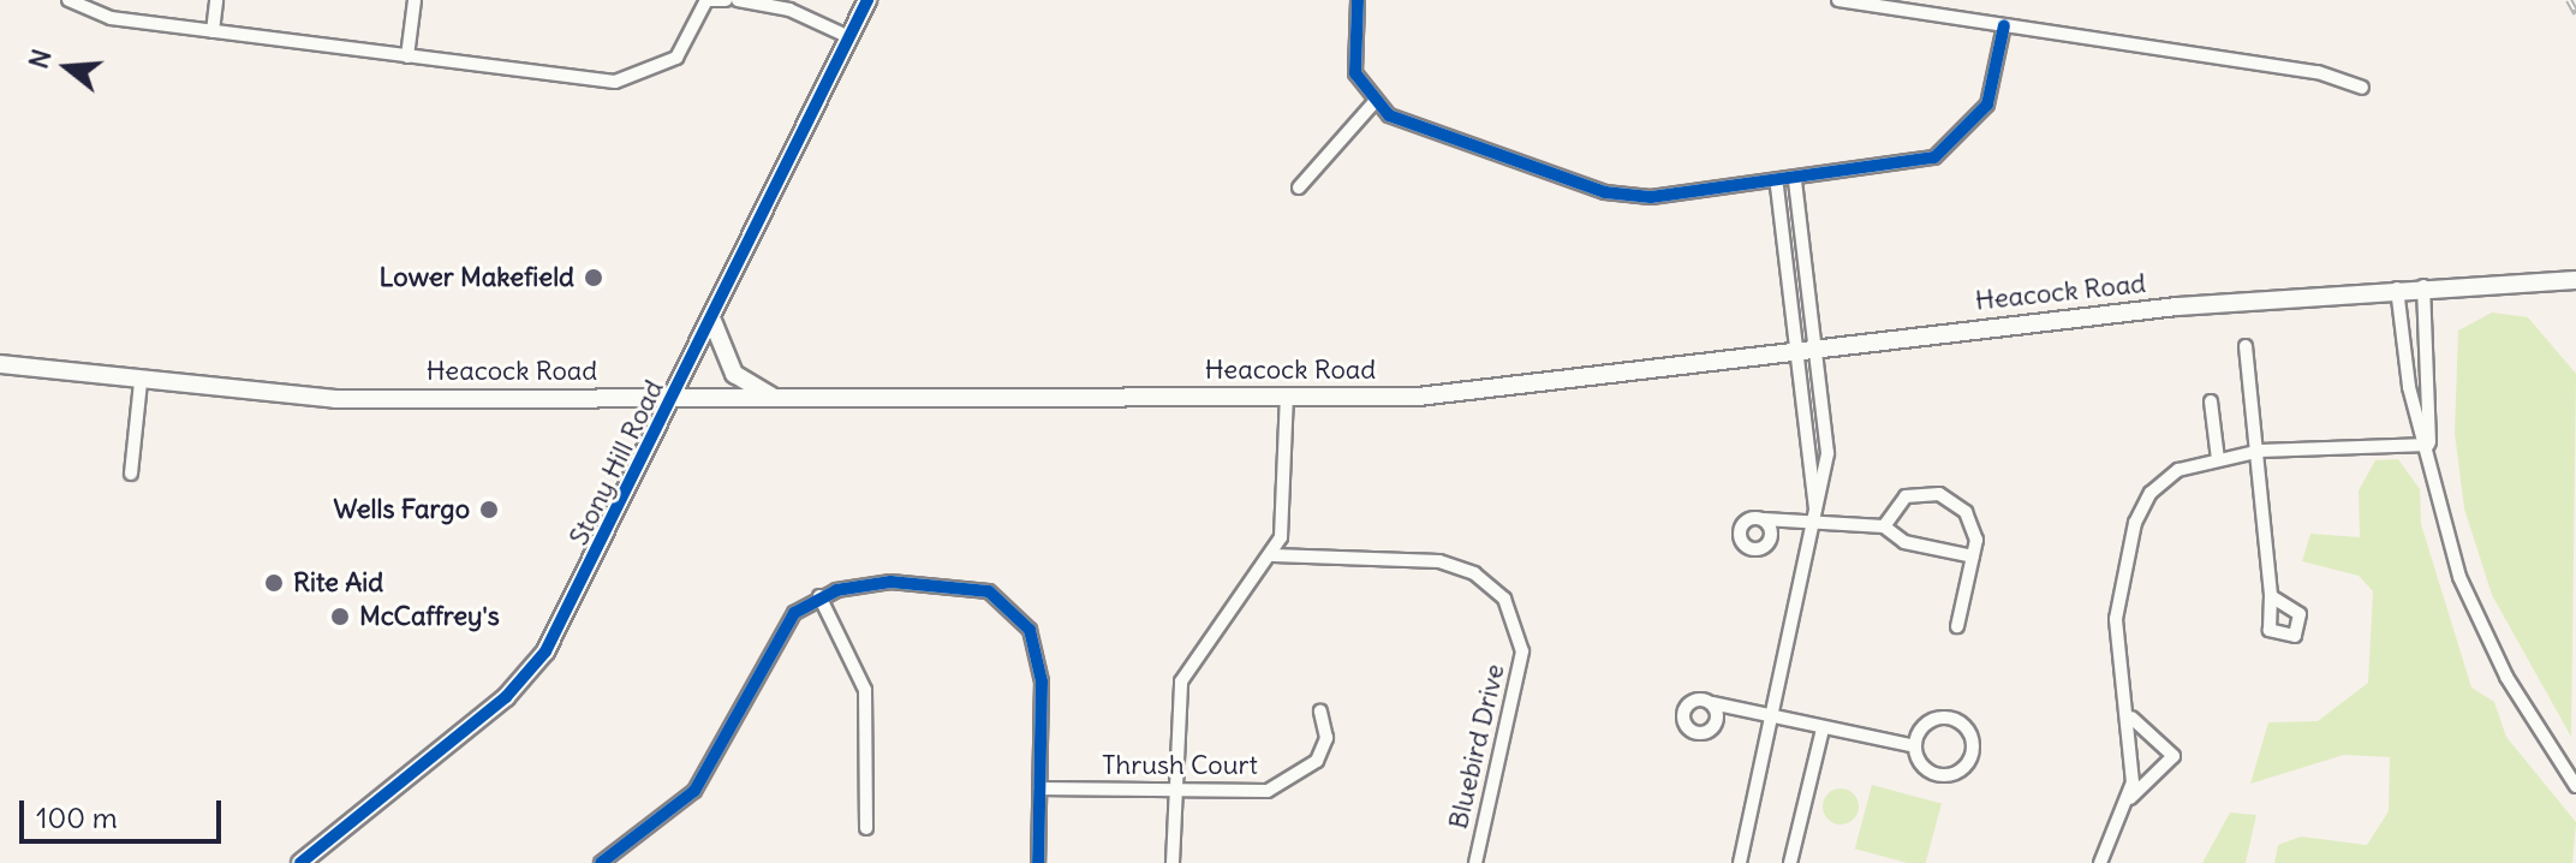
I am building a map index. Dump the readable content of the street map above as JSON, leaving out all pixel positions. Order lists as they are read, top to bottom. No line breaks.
{"streets":{"main road":["Heacock Road","Stony Hill Road"],"street":["Bluebird Drive","Thrush Court"]},"crossings":[["Heacock Road","Stony Hill Road"]],"places":["Lower Makefield","Wells Fargo","Rite Aid","McCaffrey's"],"scale_bar":"100 m","north":"left"}
